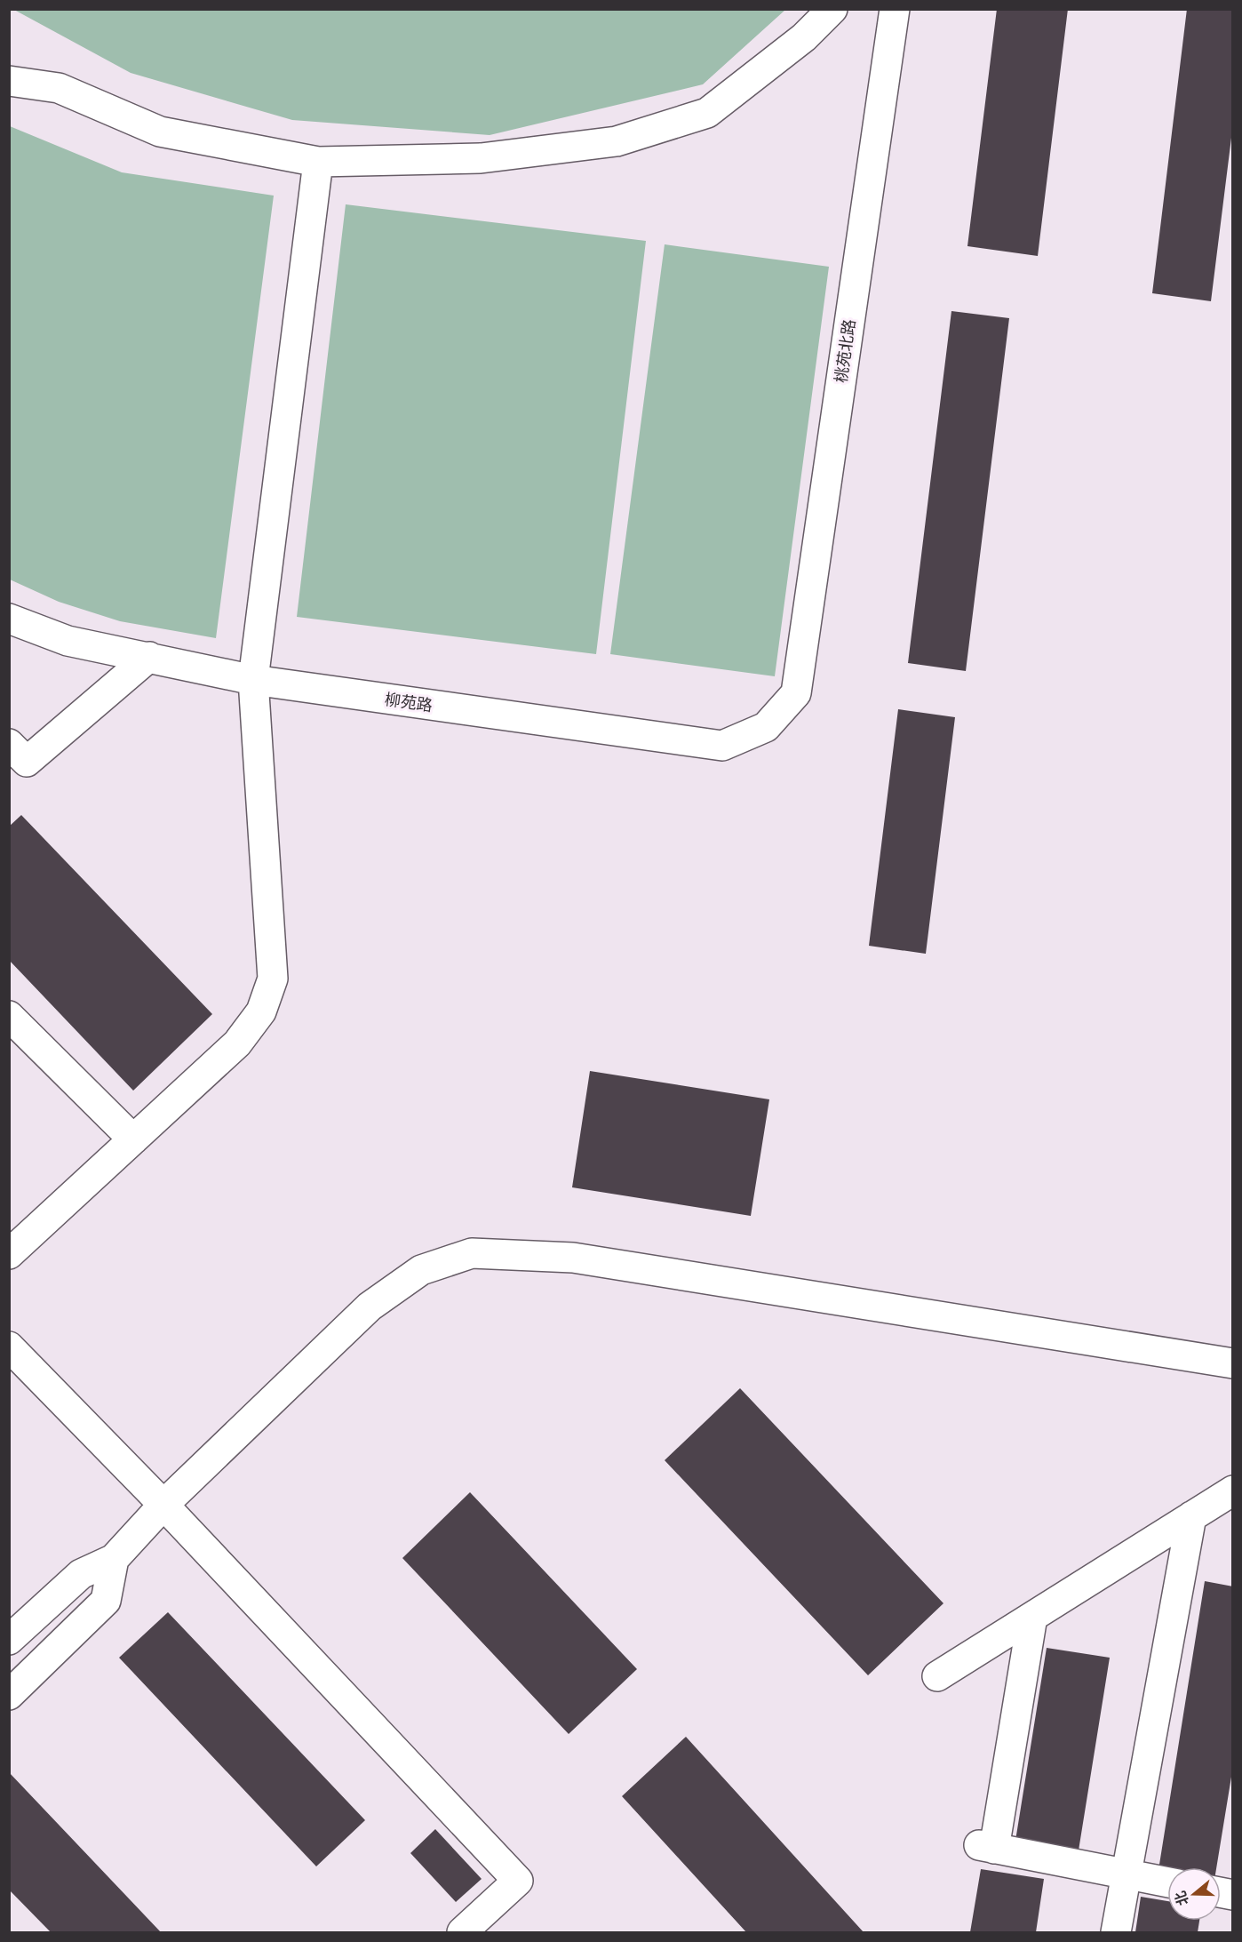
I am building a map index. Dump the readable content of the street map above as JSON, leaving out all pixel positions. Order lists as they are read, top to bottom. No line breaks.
{"streets":{"street":["桃苑北路","柳苑路"]},"crossings":[["桃苑北路","柳苑路"]],"north":"left"}
